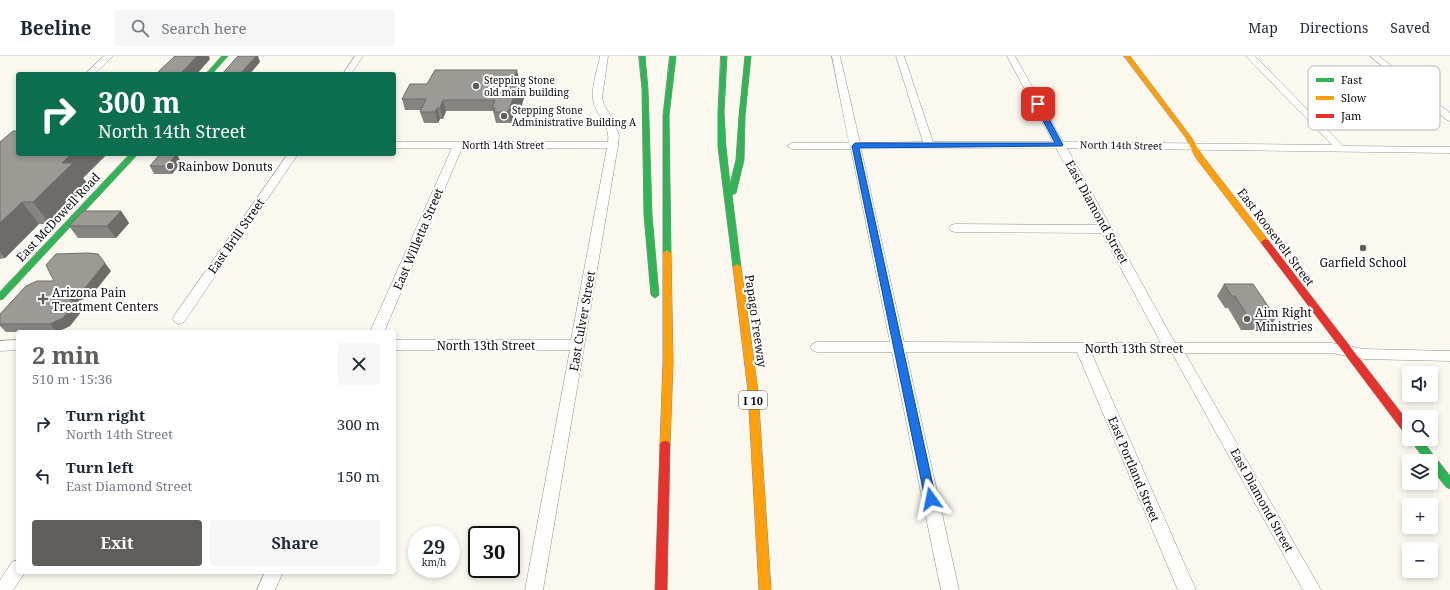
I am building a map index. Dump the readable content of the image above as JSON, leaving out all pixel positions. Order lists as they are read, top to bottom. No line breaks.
{"streets":{"main road":["East McDowell Road","East Roosevelt Street","Papago Freeway","I 10"],"street":["North 14th Street","East Diamond Street","East Brill Street","East Willetta Street","East Culver Street","North 13th Street","East Portland Street"]},"crossings":[["North 14th Street","East Diamond Street"],["North 14th Street","East Roosevelt Street"],["North 14th Street","East Willetta Street"],["North 14th Street","East Culver Street"],["East Diamond Street","North 13th Street"],["East Roosevelt Street","North 13th Street"],["East Culver Street","North 13th Street"],["North 13th Street","East Portland Street"]],"places":{"other":["Stepping Stone old main building","Stepping Stone Administrative Building A","Rainbow Donuts","Garfield School","Aim Right Ministries"],"health":["Arizona Pain Treatment Centers"]},"legend":["Fast","Slow","Jam"],"page":{"header":"Beeline","search":"Search here","nav":["Map","Directions","Saved"],"turn":["300 m","North 14th Street"],"heading":["2 min","510 m · 15:36"],"map_buttons":["+","−"],"list":[{"name":"Turn right","note":"North 14th Street","value":"300 m"},{"name":"Turn left","note":"East Diamond Street","value":"150 m"}],"buttons":["Exit","Share"],"speed":"29 km/h","limit":"30"}}
